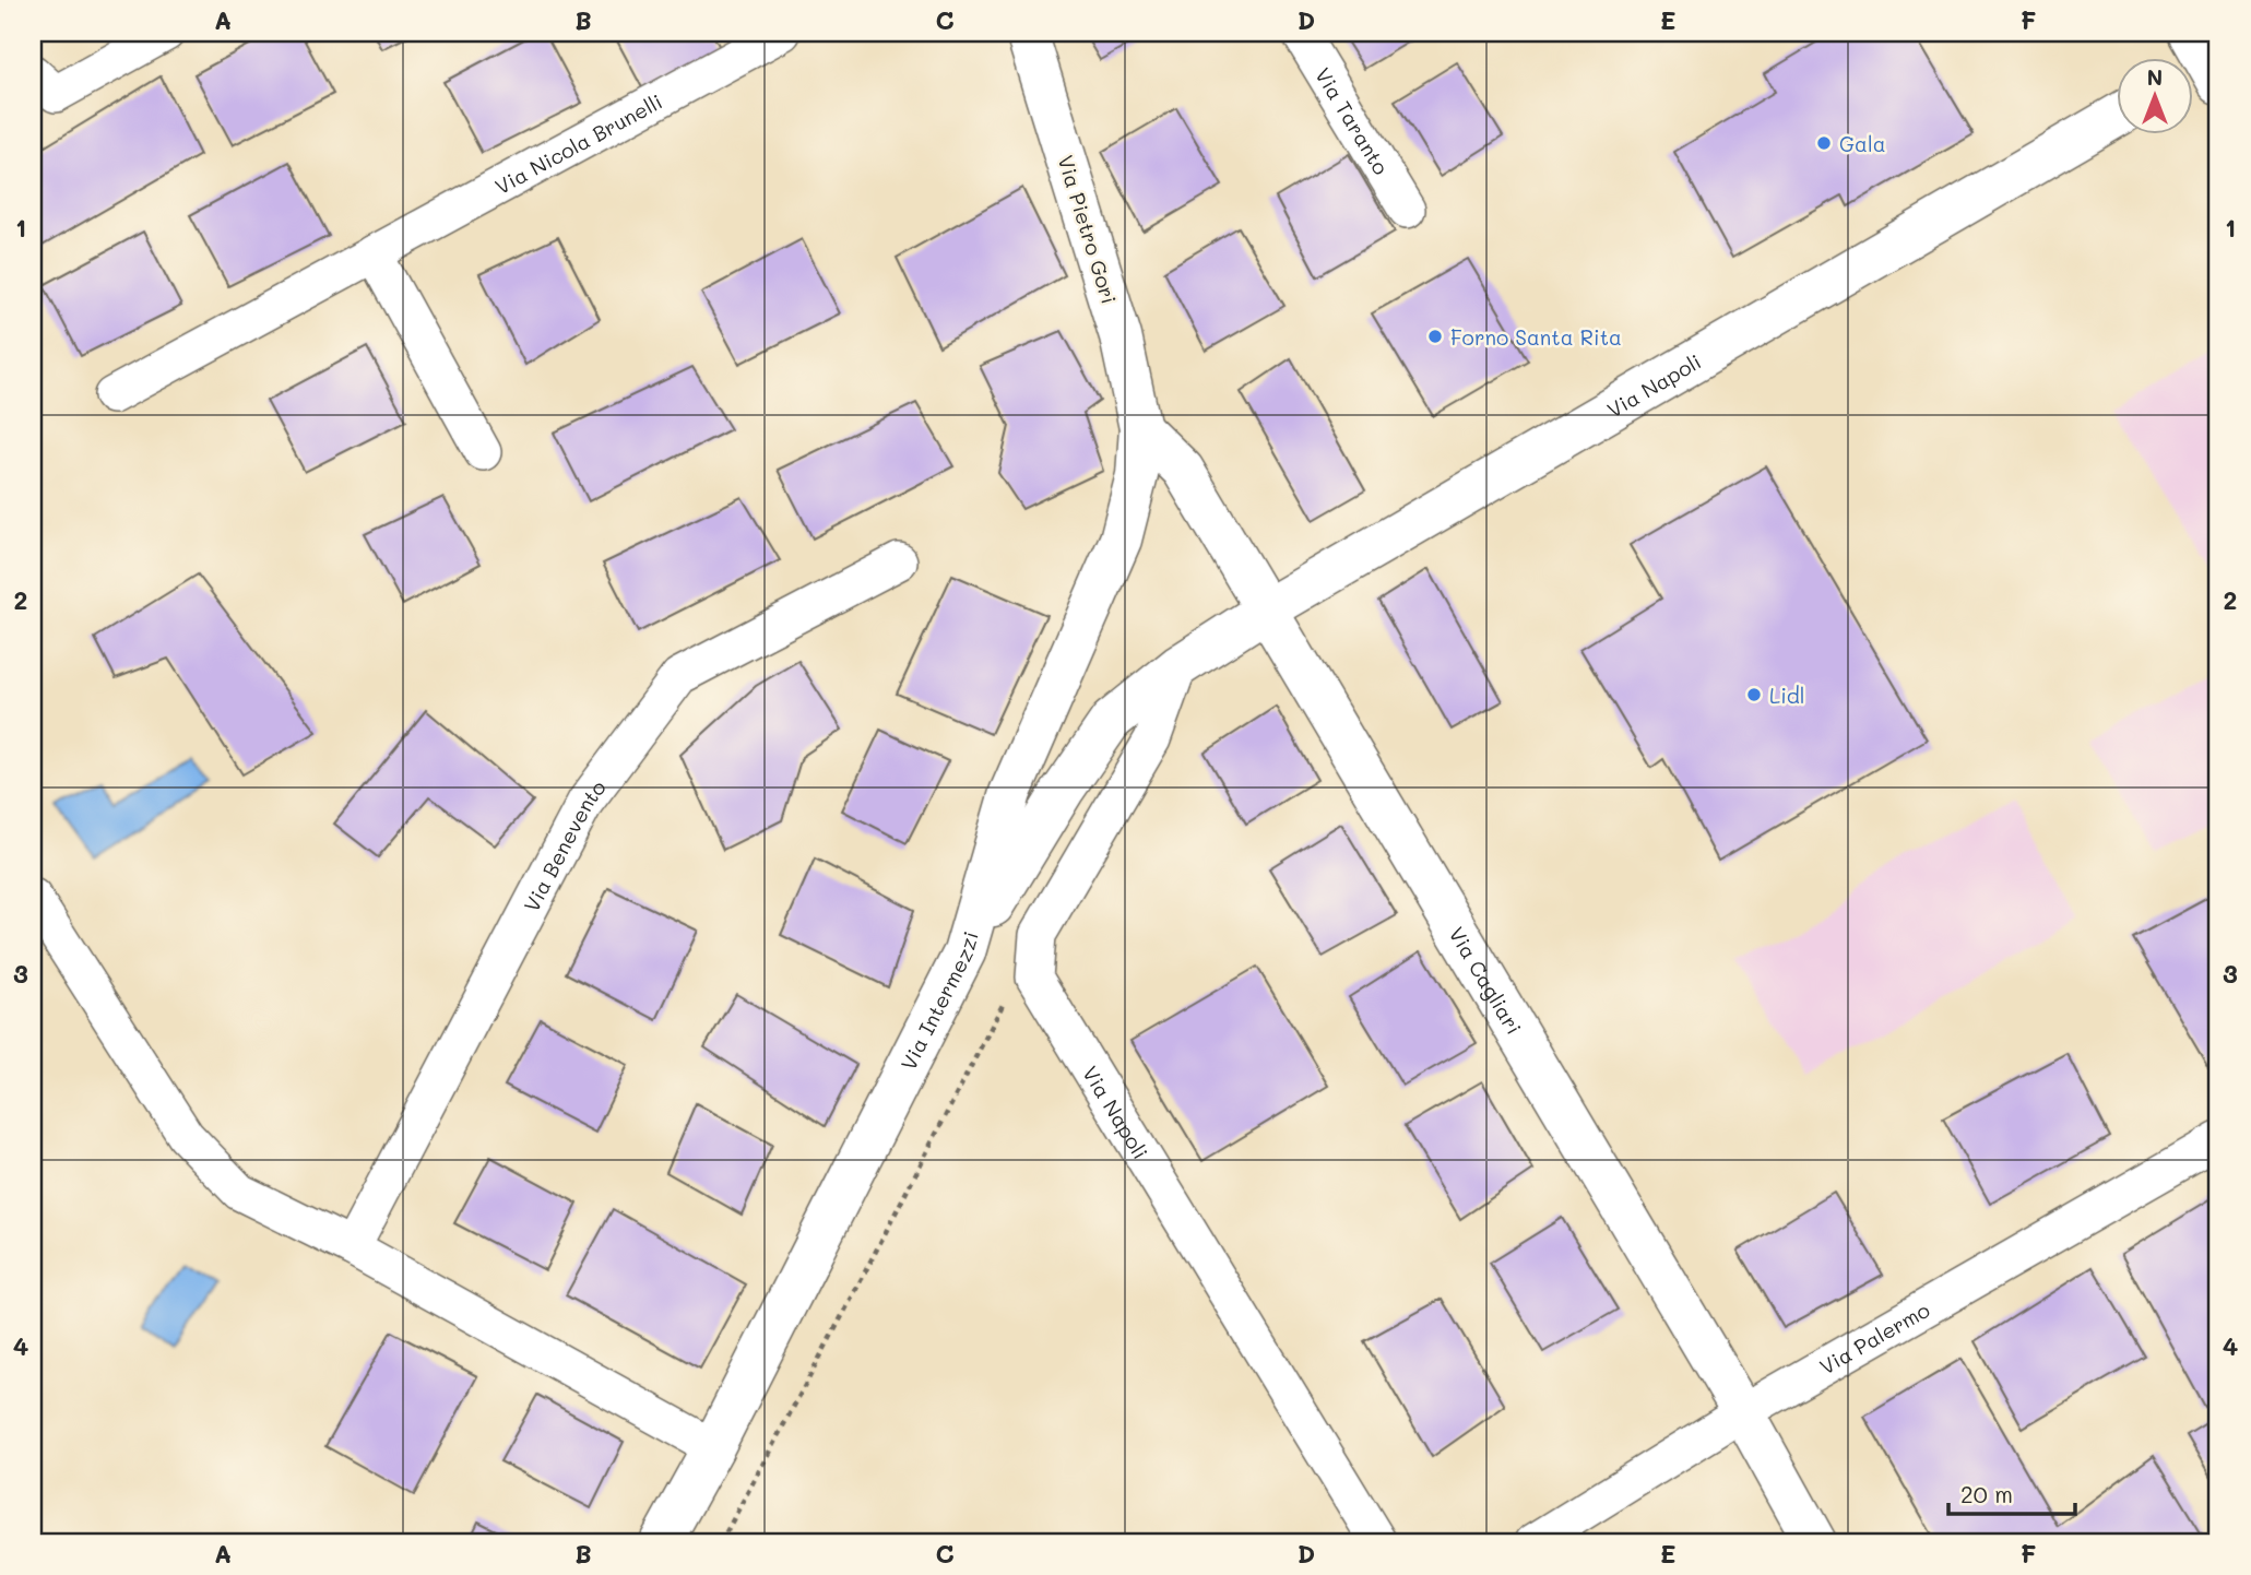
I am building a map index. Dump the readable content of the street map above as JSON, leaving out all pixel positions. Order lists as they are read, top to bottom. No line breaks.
{"streets":{"street":["Via Taranto","Via Nicola Brunelli","Via Pietro Gori","Via Napoli","Via Benevento","Via Cagliari","Via Intermezzi","Via Palermo"]},"crossings":[["Via Pietro Gori","Via Cagliari"],["Via Pietro Gori","Via Intermezzi"],["Via Napoli","Via Cagliari"],["Via Napoli","Via Intermezzi"],["Via Cagliari","Via Intermezzi"],["Via Cagliari","Via Palermo"]],"places":["Gala","Forno Santa Rita","Lidl"],"scale_bar":"20 m","north":"top","grid":{"columns":["A","B","C","D","E","F"],"rows":["1","2","3","4"]}}
